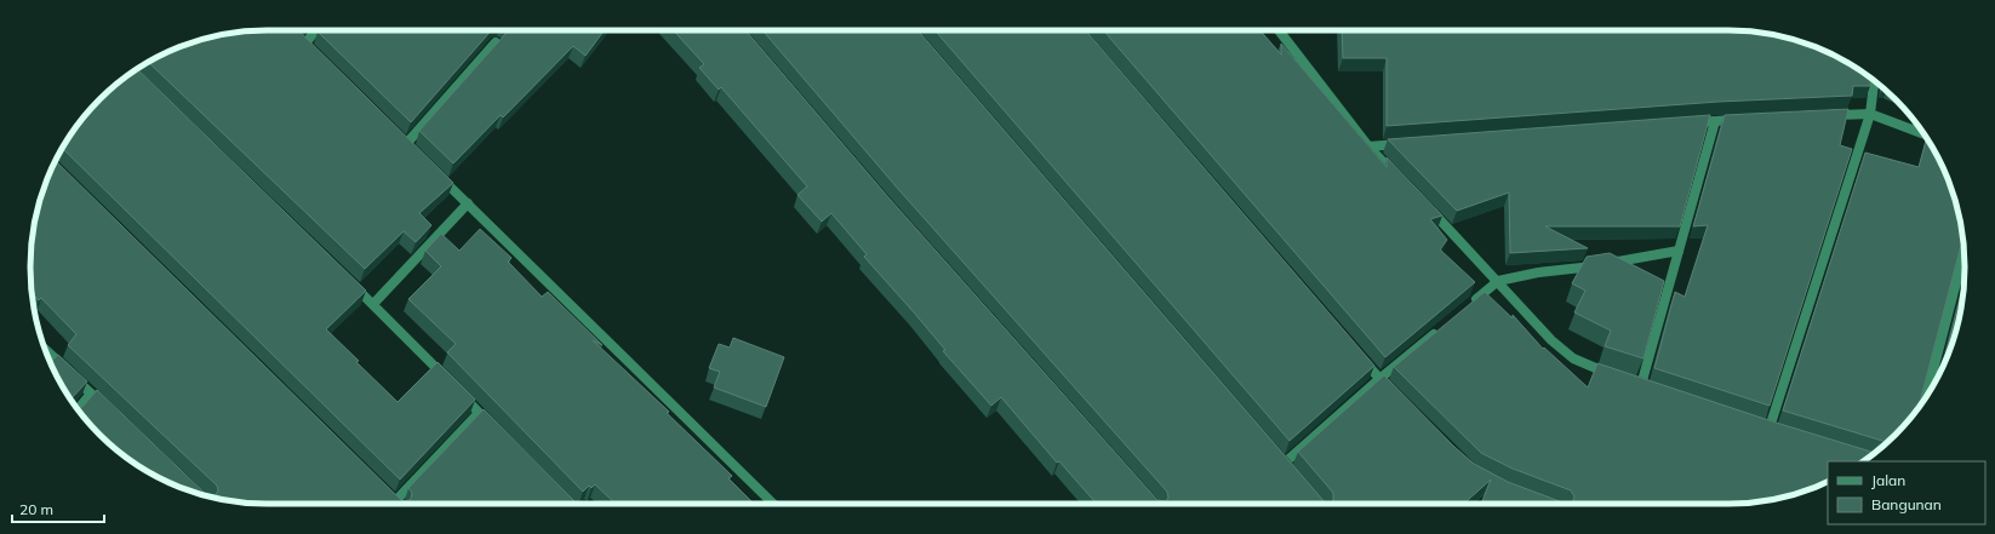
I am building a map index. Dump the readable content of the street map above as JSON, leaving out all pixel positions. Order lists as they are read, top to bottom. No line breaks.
{"legend":["Jalan","Bangunan"],"scale_bar":"20 m"}
